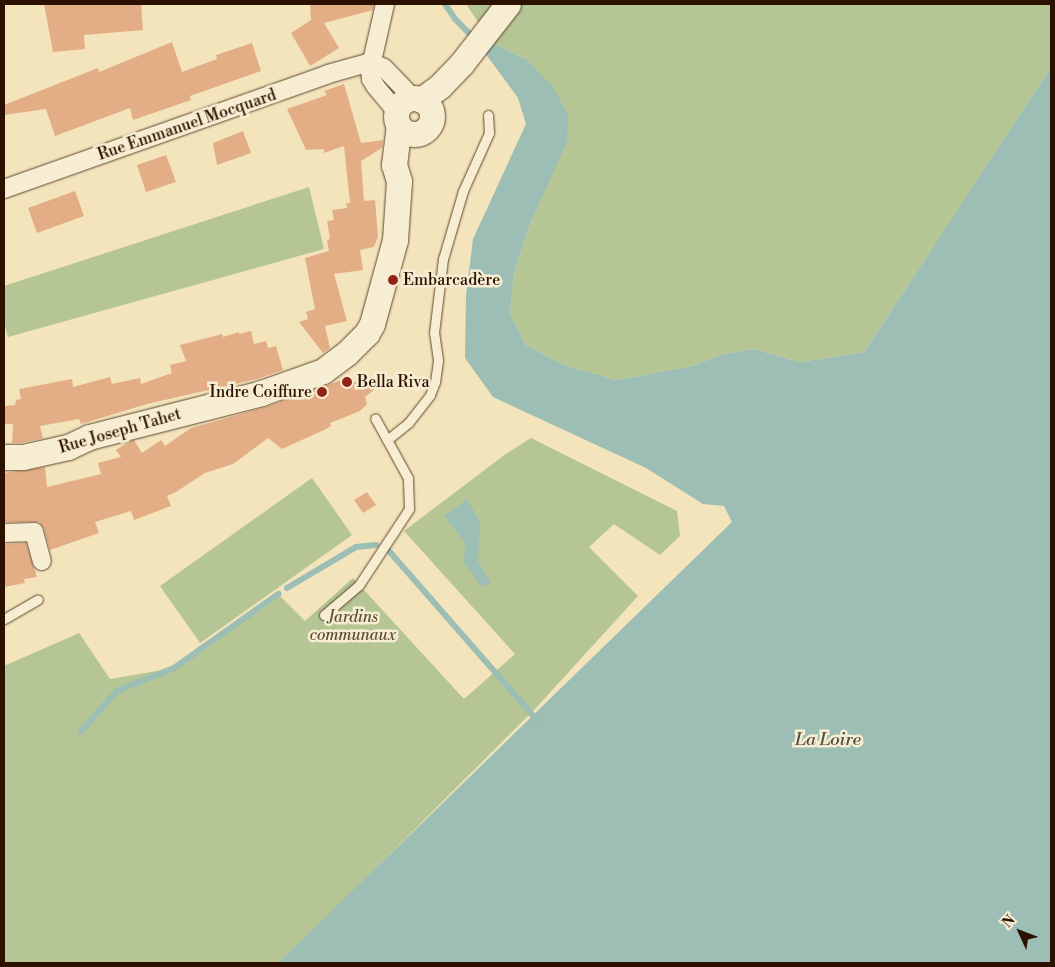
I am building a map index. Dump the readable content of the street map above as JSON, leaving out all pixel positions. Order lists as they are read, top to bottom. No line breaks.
{"streets":{"street":["Rue Emmanuel Mocquard","Rue Joseph Tahet"]},"water":["La Loire"],"parks":["Jardins communaux"],"places":["Embarcadère","Bella Riva","Indre Coiffure"],"north":"top left"}
